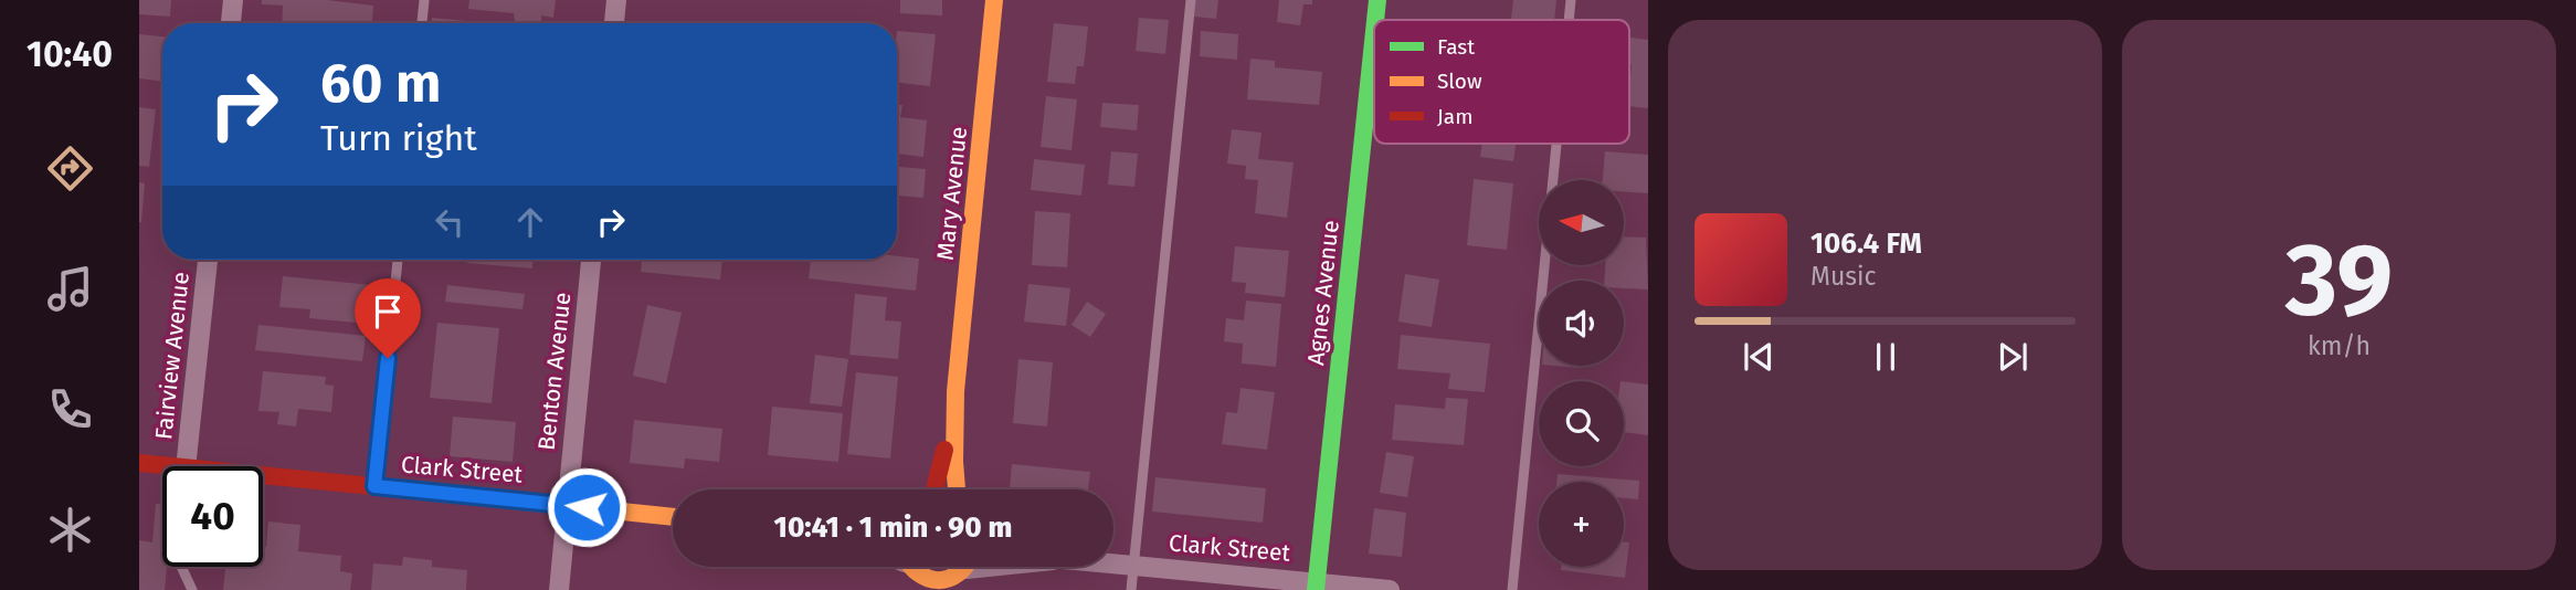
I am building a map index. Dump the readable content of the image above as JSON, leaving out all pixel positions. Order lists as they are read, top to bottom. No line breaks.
{"streets":{"street":["Mary Avenue","Agnes Avenue","Fairview Avenue","Benton Avenue","Clark Street"]},"crossings":[["Agnes Avenue","Clark Street"],["Benton Avenue","Clark Street"]],"legend":["Fast","Slow","Jam"],"north":"left","page":{"tabs":"10:40","tile":["39","km/h"],"turn":["60 m","Turn right"],"map_buttons":"+","song":["106.4 FM","Music"],"limit":"40","trip":"10:41 · 1 min · 90 m"}}
